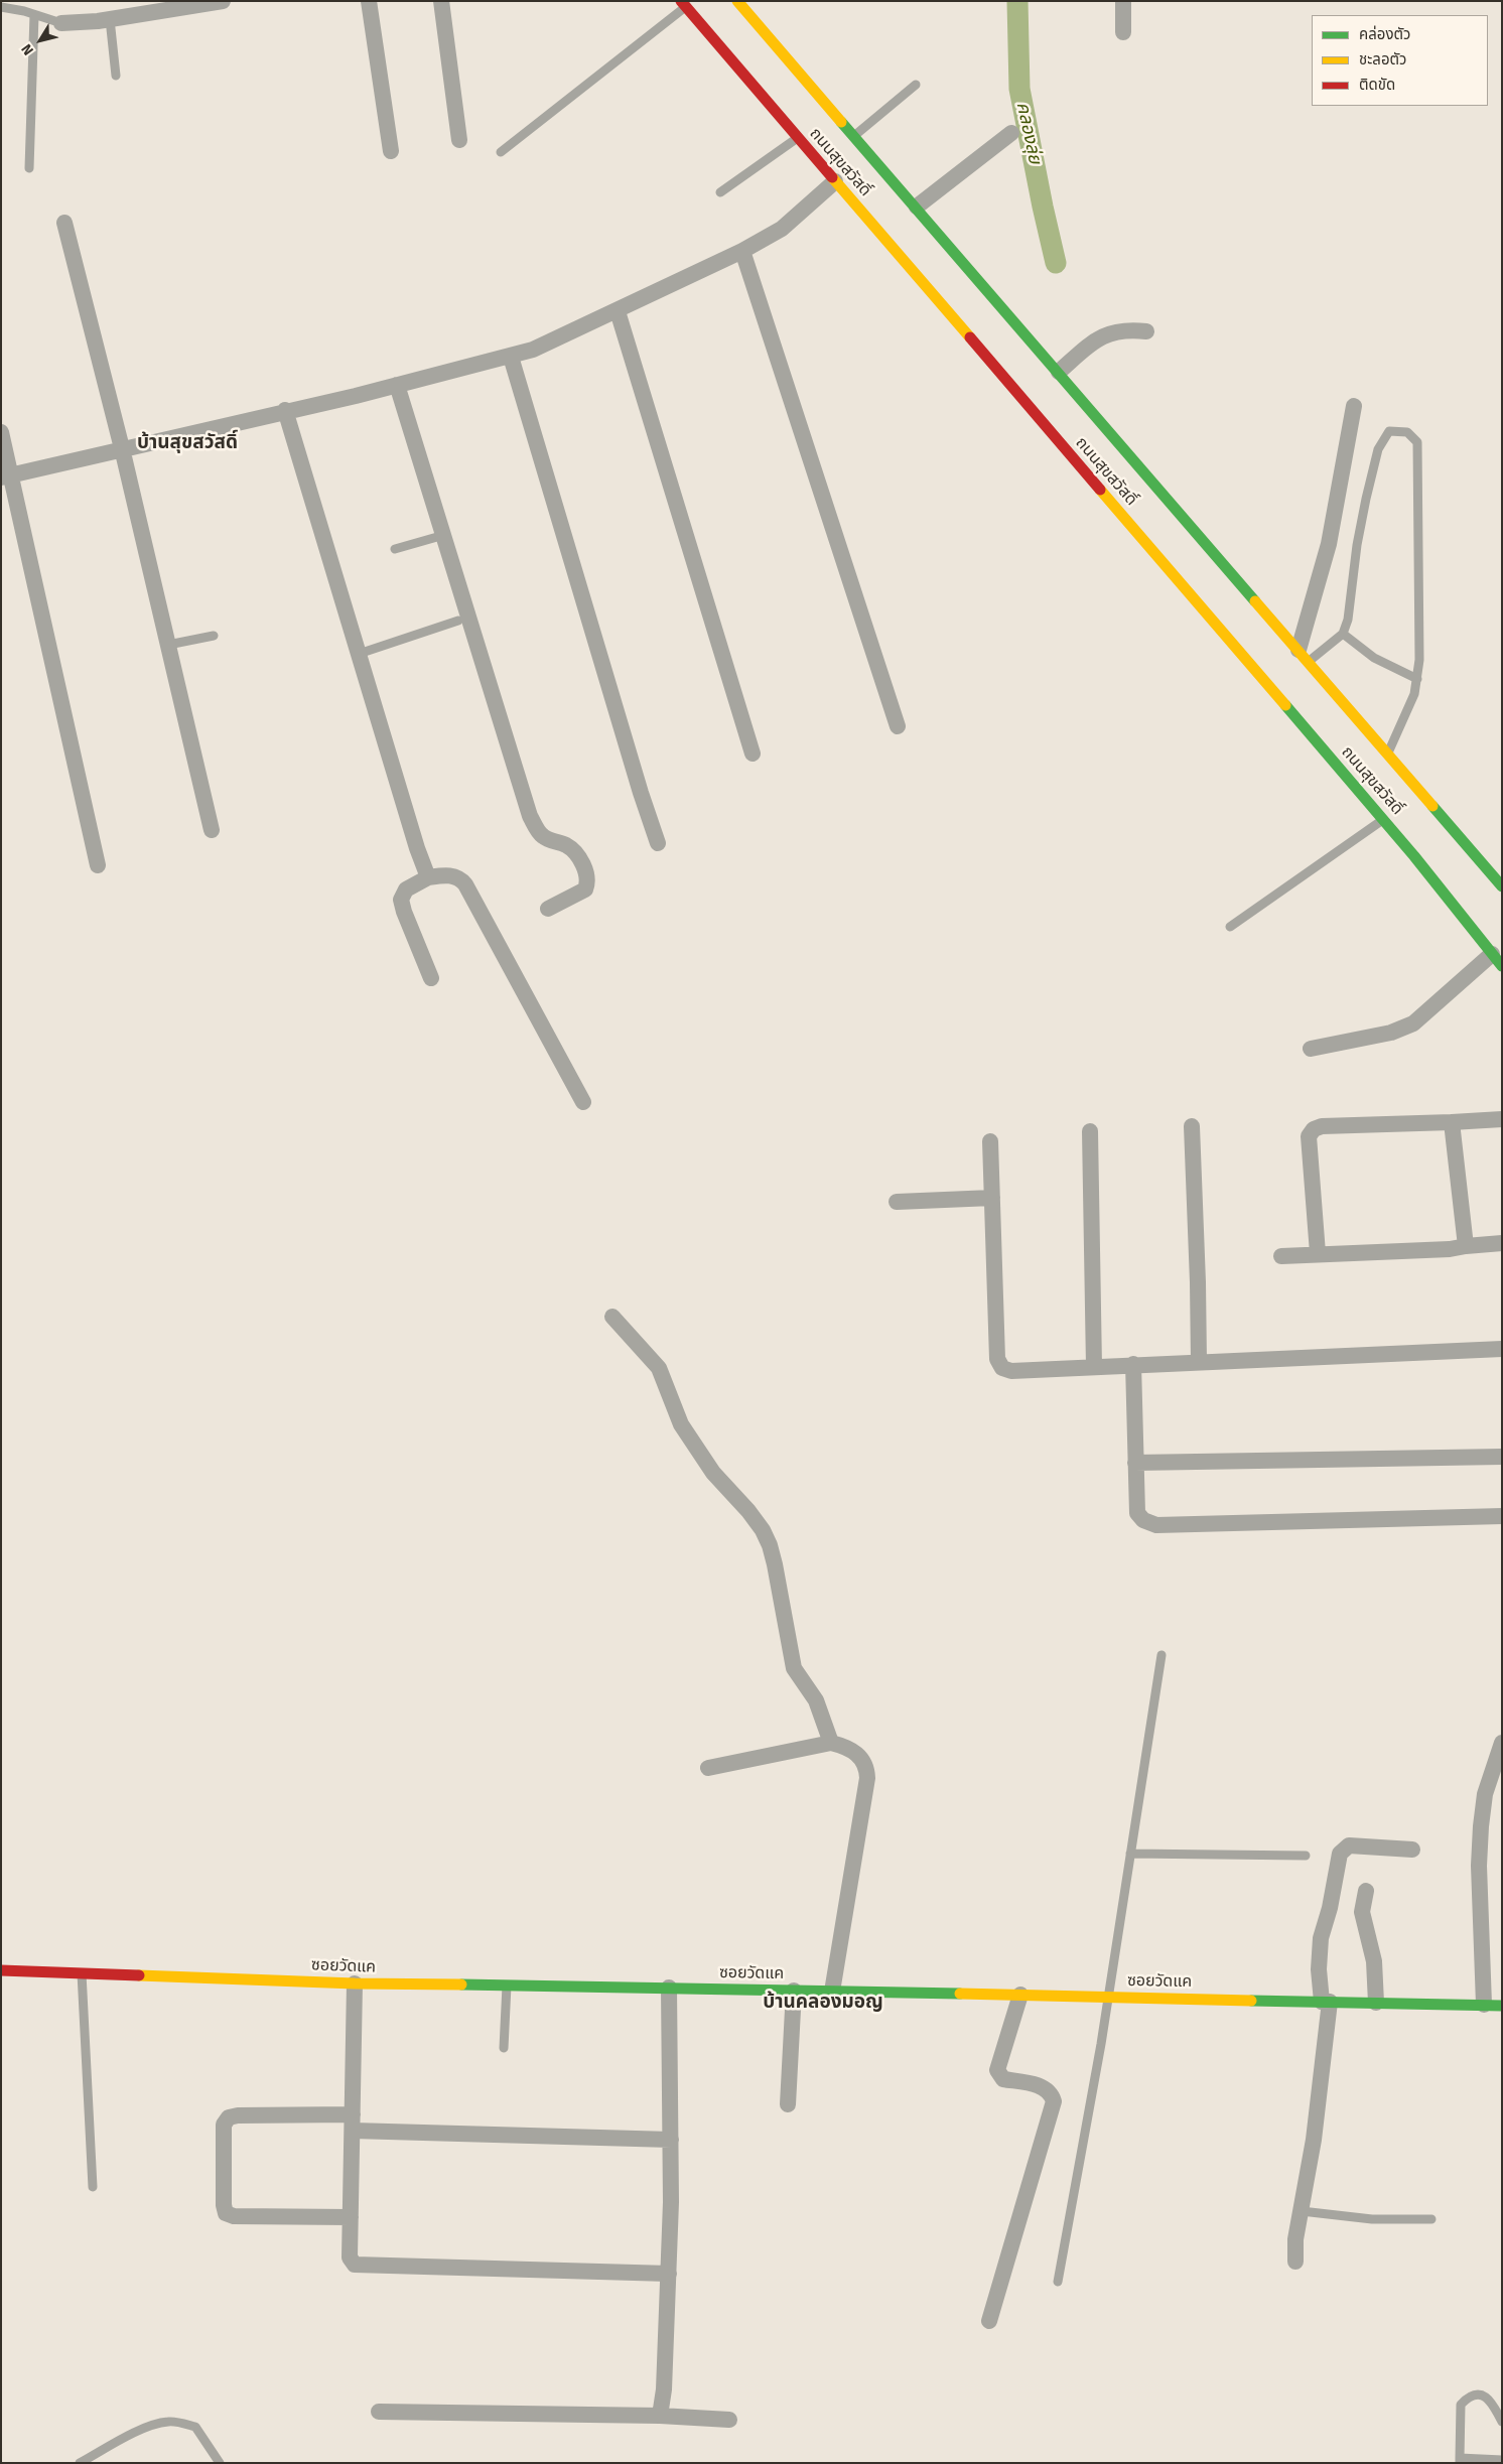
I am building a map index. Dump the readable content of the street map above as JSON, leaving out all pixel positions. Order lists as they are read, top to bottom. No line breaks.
{"streets":{"main road":["ถนนสุขสวัสดิ์","ซอยวัดแค"]},"districts":["บ้านสุขสวัสดิ์","บ้านคลองมอญ"],"water":["คลองลุ่ย"],"legend":["คล่องตัว","ชะลอตัว","ติดขัด"],"north":"bottom left"}
